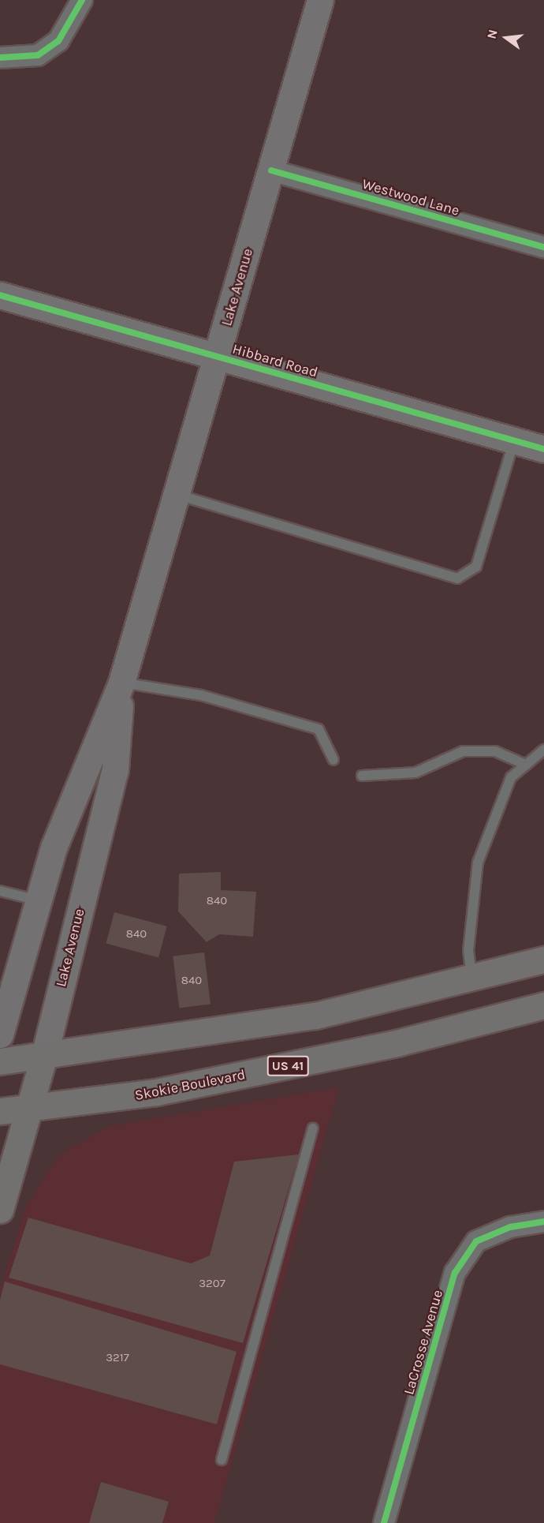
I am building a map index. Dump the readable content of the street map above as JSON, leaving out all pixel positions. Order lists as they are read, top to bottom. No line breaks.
{"streets":{"main road":["Lake Avenue","Hibbard Road","US 41","Skokie Boulevard"],"street":["Westwood Lane","LaCrosse Avenue"]},"crossings":[["Westwood Lane","Lake Avenue"],["Lake Avenue","Hibbard Road"],["Lake Avenue","Skokie Boulevard"]],"house_numbers":["840","840","840","3207","3217"],"north":"left"}
